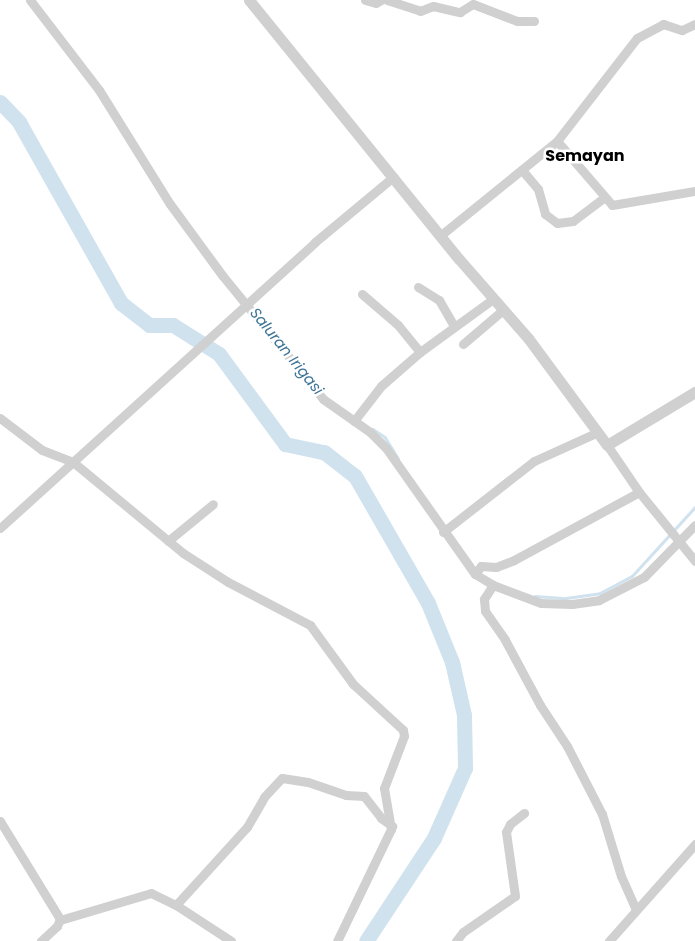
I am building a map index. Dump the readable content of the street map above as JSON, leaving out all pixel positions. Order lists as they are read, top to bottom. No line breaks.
{"districts":["Semayan"],"water":["Saluran Irigasi"]}
